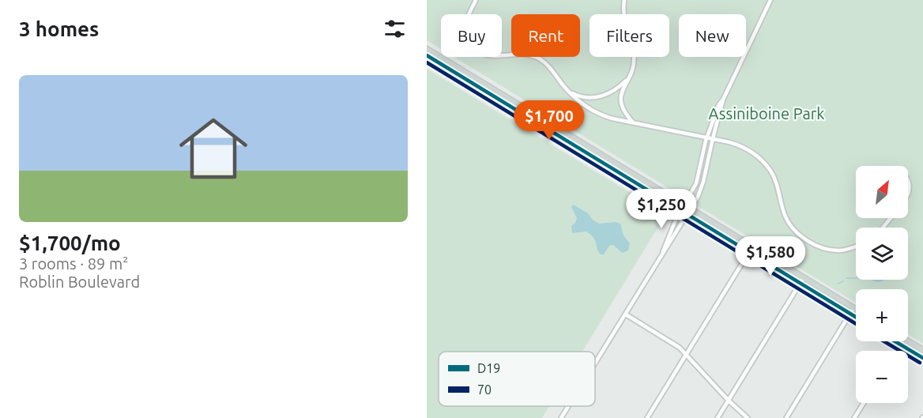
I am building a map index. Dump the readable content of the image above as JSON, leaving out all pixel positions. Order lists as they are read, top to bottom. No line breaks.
{"parks":["Assiniboine Park"],"lines":["transit line D19","transit line 70"],"legend":["D19","70"],"north":"top right","page":{"heading":"3 homes","chip":["Buy","Rent","Filters","New"],"list":[{"name":"$1,700/mo","note":"3 rooms · 89 m² · Roblin Boulevard"}],"price":["$1,700","$1,250","$1,580"],"map_buttons":["+","−"]}}
